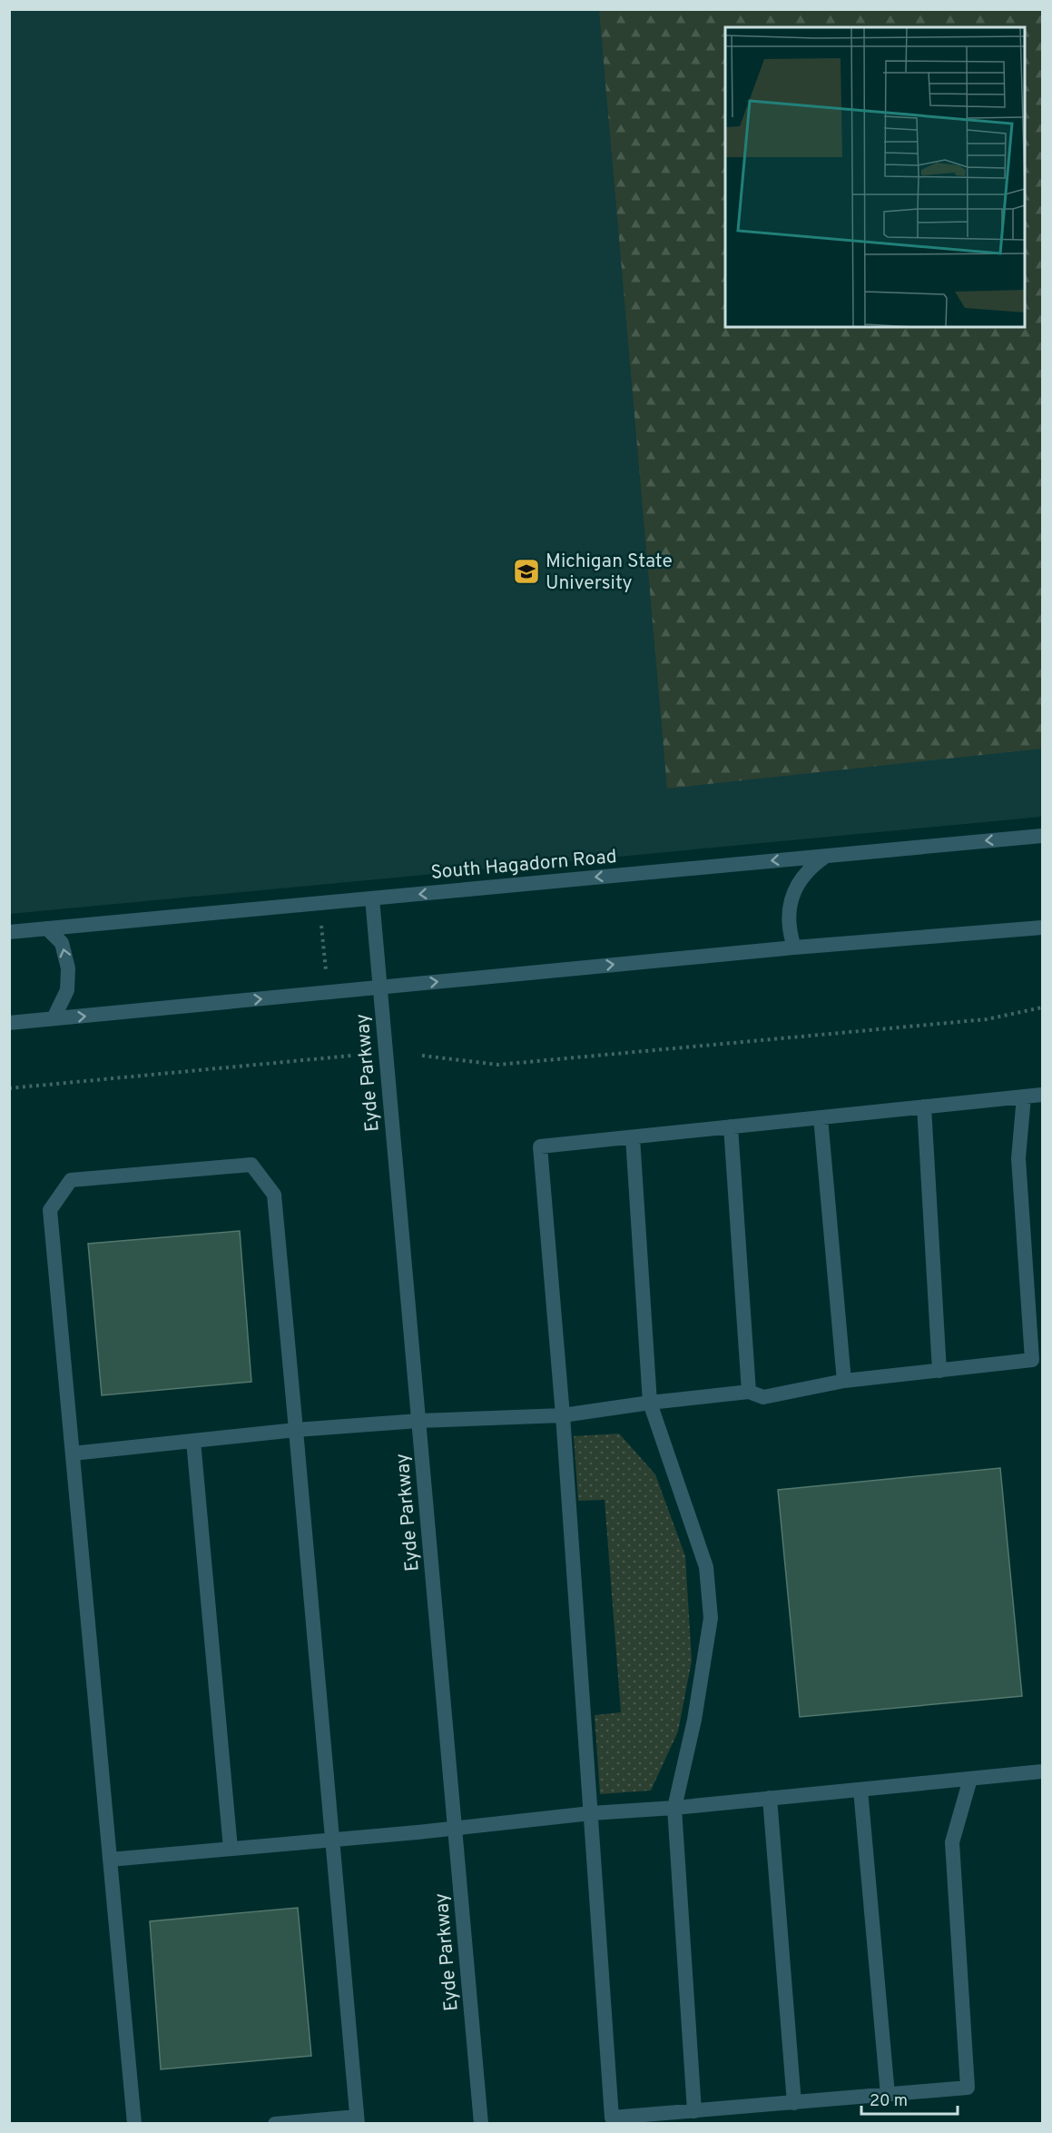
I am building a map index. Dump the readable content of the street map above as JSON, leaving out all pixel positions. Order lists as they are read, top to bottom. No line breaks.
{"streets":{"street":["South Hagadorn Road","Eyde Parkway"]},"crossings":[["South Hagadorn Road","Eyde Parkway"]],"places":{"school or university":["Michigan State University"]},"scale_bar":"20 m"}
